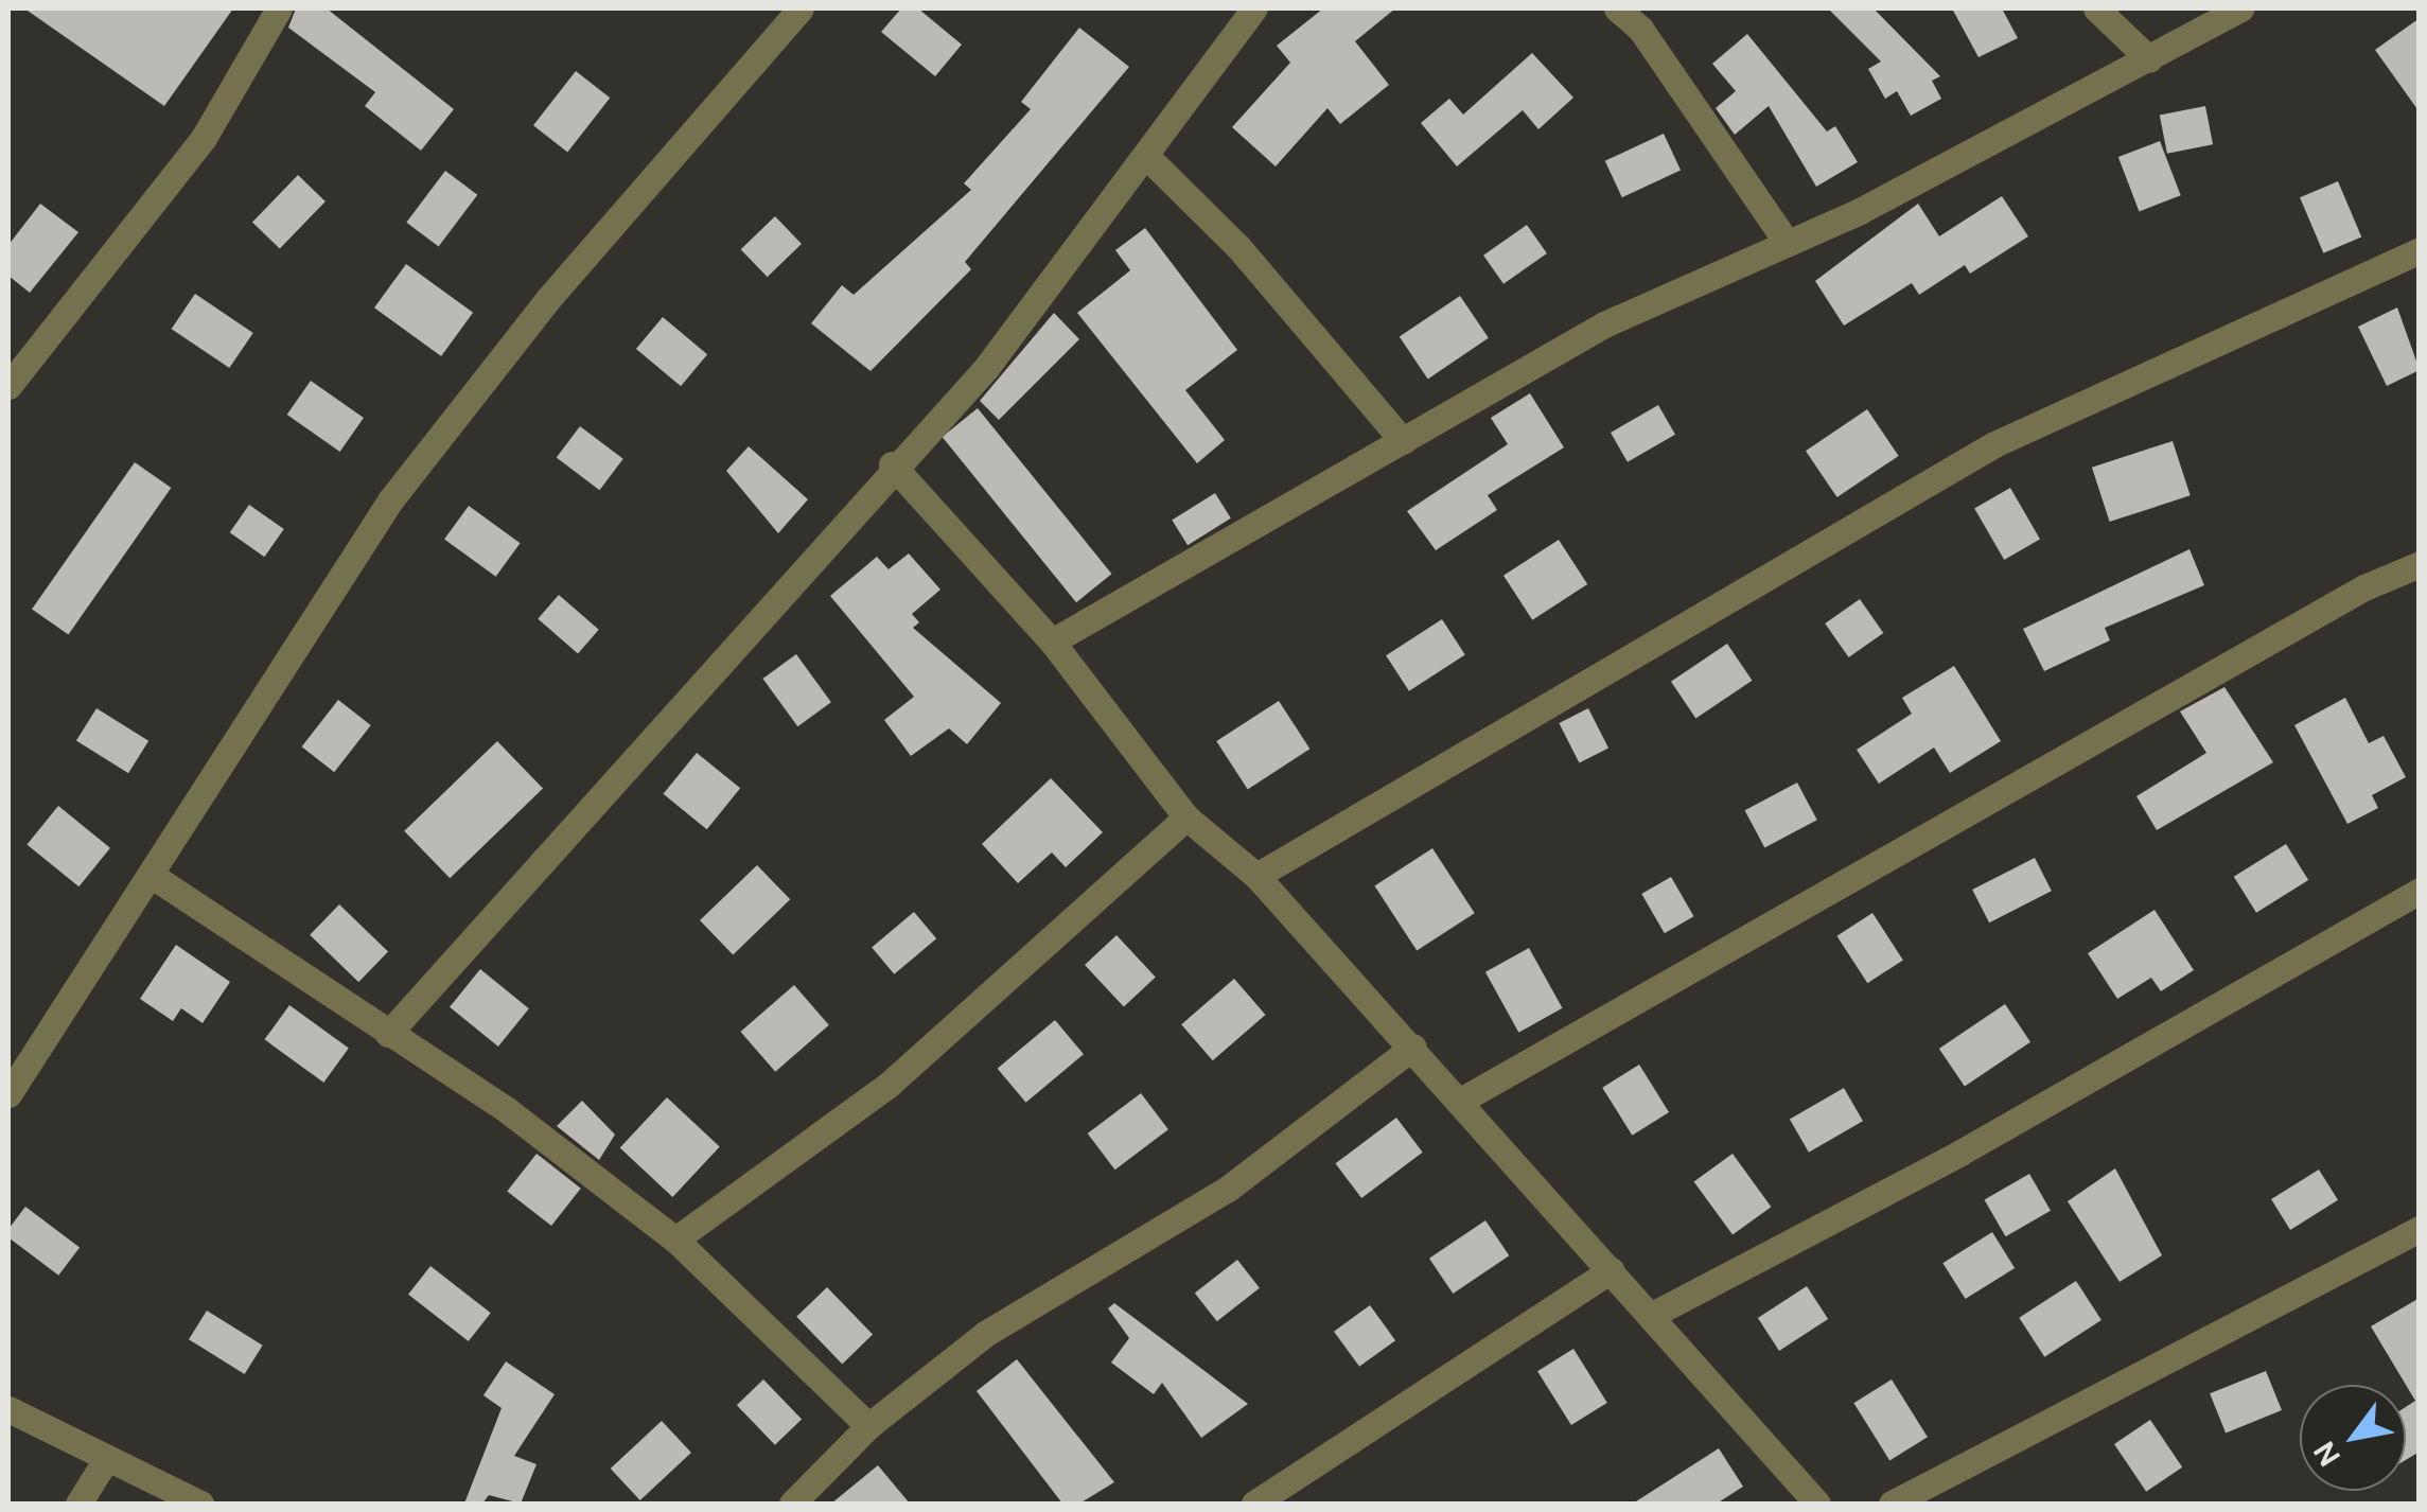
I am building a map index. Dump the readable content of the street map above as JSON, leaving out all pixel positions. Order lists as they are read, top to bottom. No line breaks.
{"north":"bottom left"}
